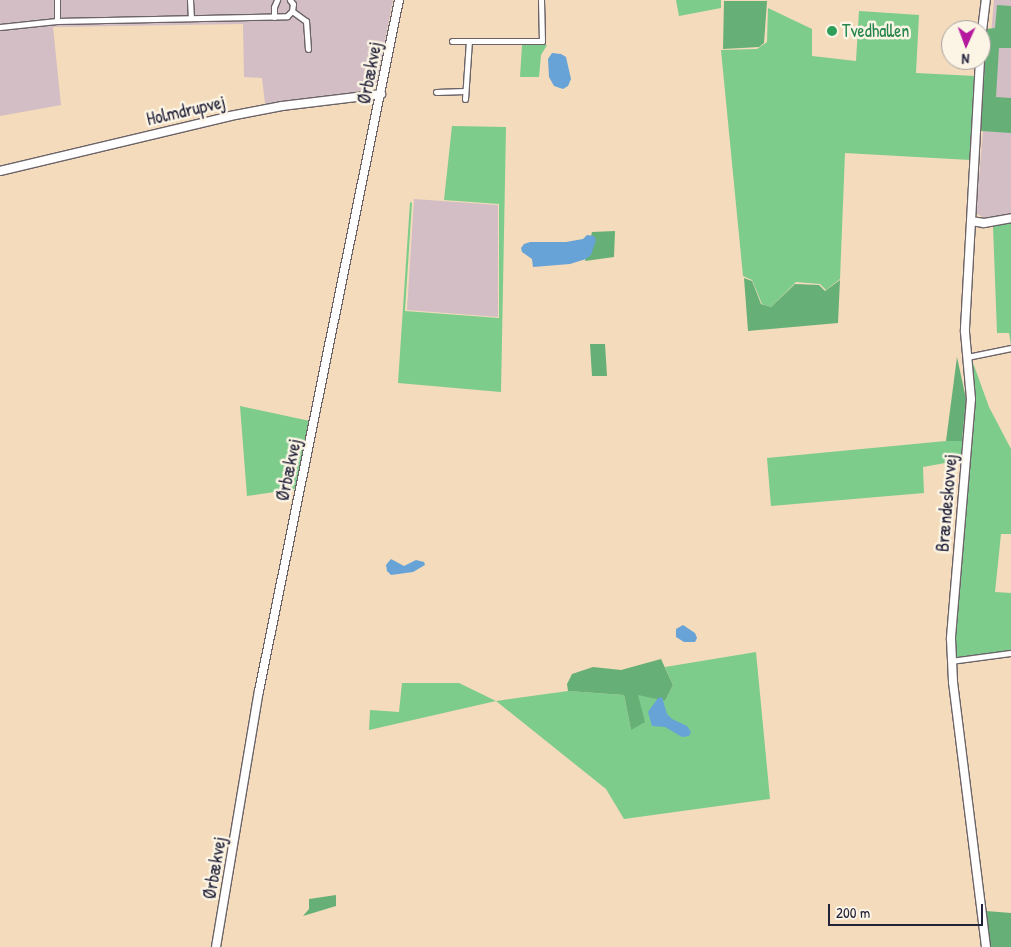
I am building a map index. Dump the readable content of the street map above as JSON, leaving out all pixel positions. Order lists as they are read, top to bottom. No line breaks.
{"streets":{"street":["Ørbækvej","Holmdrupvej","Brændeskovvej"]},"crossings":[["Ørbækvej","Holmdrupvej"]],"places":["Tvedhallen"],"scale_bar":"200 m","north":"bottom"}
